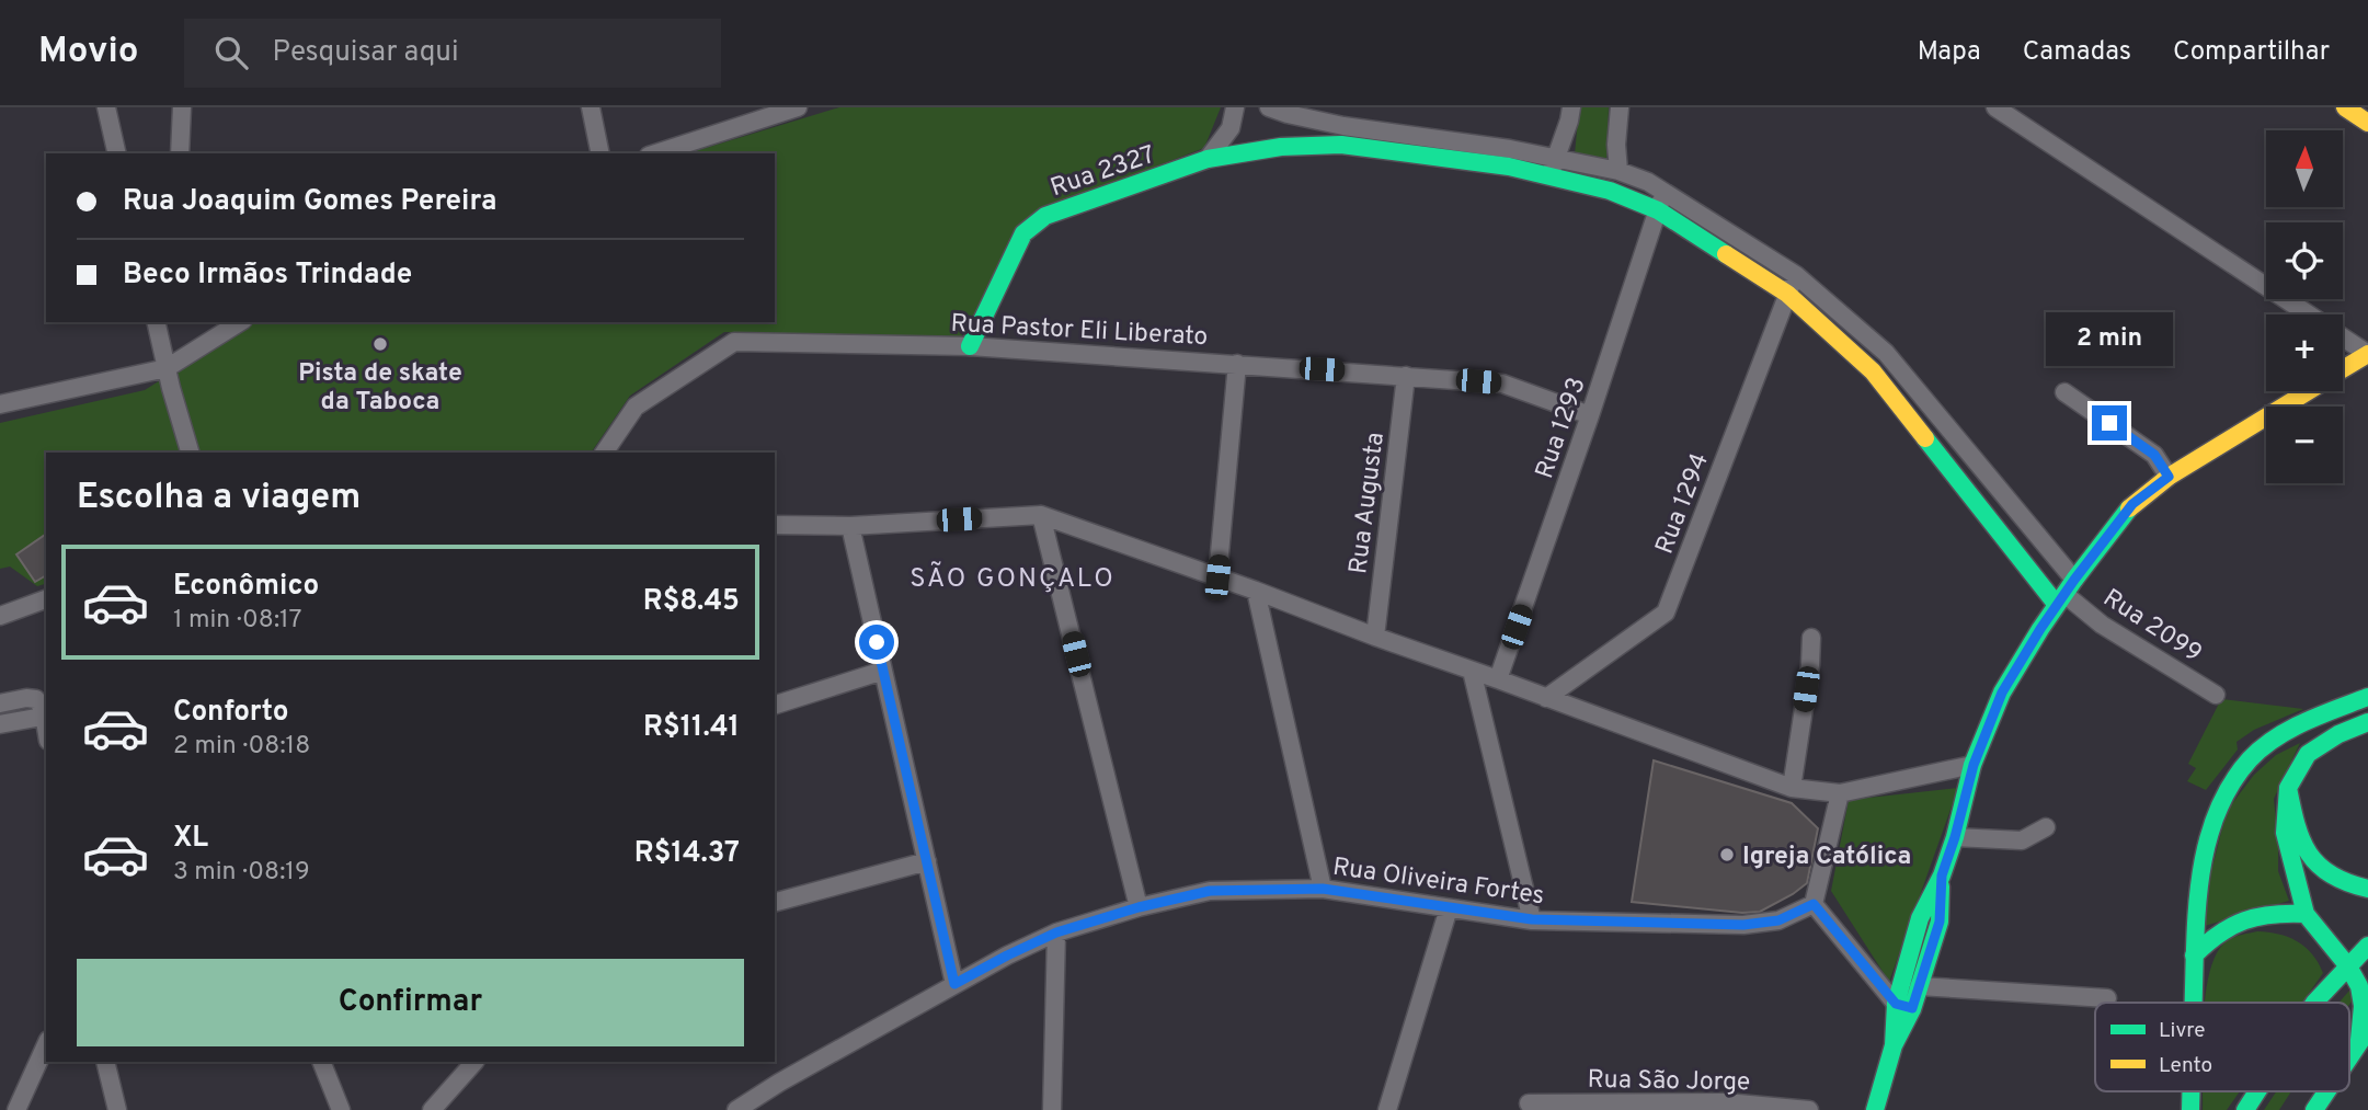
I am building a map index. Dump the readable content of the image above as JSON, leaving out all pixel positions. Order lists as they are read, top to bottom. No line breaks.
{"streets":{"main road":["Rua 2327"],"street":["Rua Pastor Eli Liberato","Rua 1293","Rua Augusta","Rua 1294","Rua 2099","Rua Oliveira Fortes","Rua São Jorge"]},"crossings":[["Rua 2327","Rua Pastor Eli Liberato"],["Rua 2327","Rua 1293"],["Rua 2327","Rua 1294"],["Rua 2327","Rua 2099"],["Rua Pastor Eli Liberato","Rua 1293"],["Rua Pastor Eli Liberato","Rua Augusta"],["Rua 1293","Rua 2099"],["Rua 1294","Rua 2099"]],"districts":["SÃO GONÇALO"],"places":["Pista de skate da Taboca","Igreja Católica"],"legend":["Livre","Lento"],"north":"top","page":{"header":"Movio","search":"Pesquisar aqui","nav":["Mapa","Camadas","Compartilhar"],"map_buttons":["+","−"],"banner":["Rua Joaquim Gomes Pereira","Beco Irmãos Trindade"],"bubble":"2 min","heading":"Escolha a viagem","list":[{"name":"Econômico","note":"1 min · 08:17","value":"R$8.45"},{"name":"Conforto","note":"2 min · 08:18","value":"R$11.41"},{"name":"XL","note":"3 min · 08:19","value":"R$14.37"}],"buttons":"Confirmar"}}
